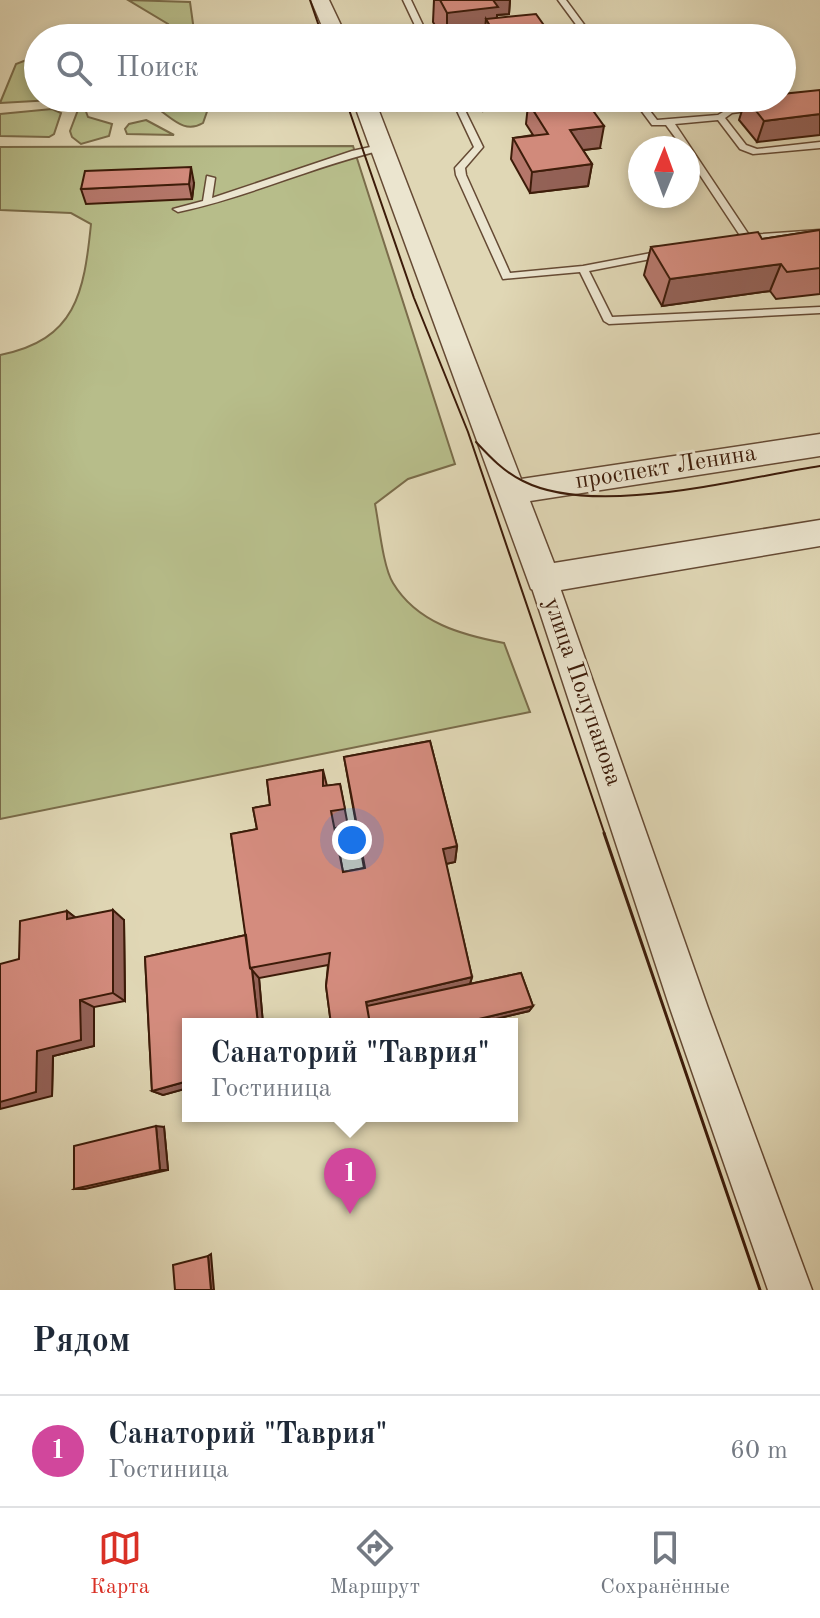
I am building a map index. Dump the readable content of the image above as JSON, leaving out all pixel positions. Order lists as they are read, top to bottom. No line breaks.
{"streets":{"street":["проспект Ленина","улица Полупанова"]},"crossings":[["проспект Ленина","улица Полупанова"]],"north":"top","page":{"search":"Поиск","popup":["Санаторий \"Таврия\"","Гостиница"],"pins":"1","heading":"Рядом","list":[{"mark":"1","name":"Санаторий \"Таврия\"","note":"Гостиница","value":"60 m"}],"nav":["Карта","Маршрут","Сохранённые"]}}
